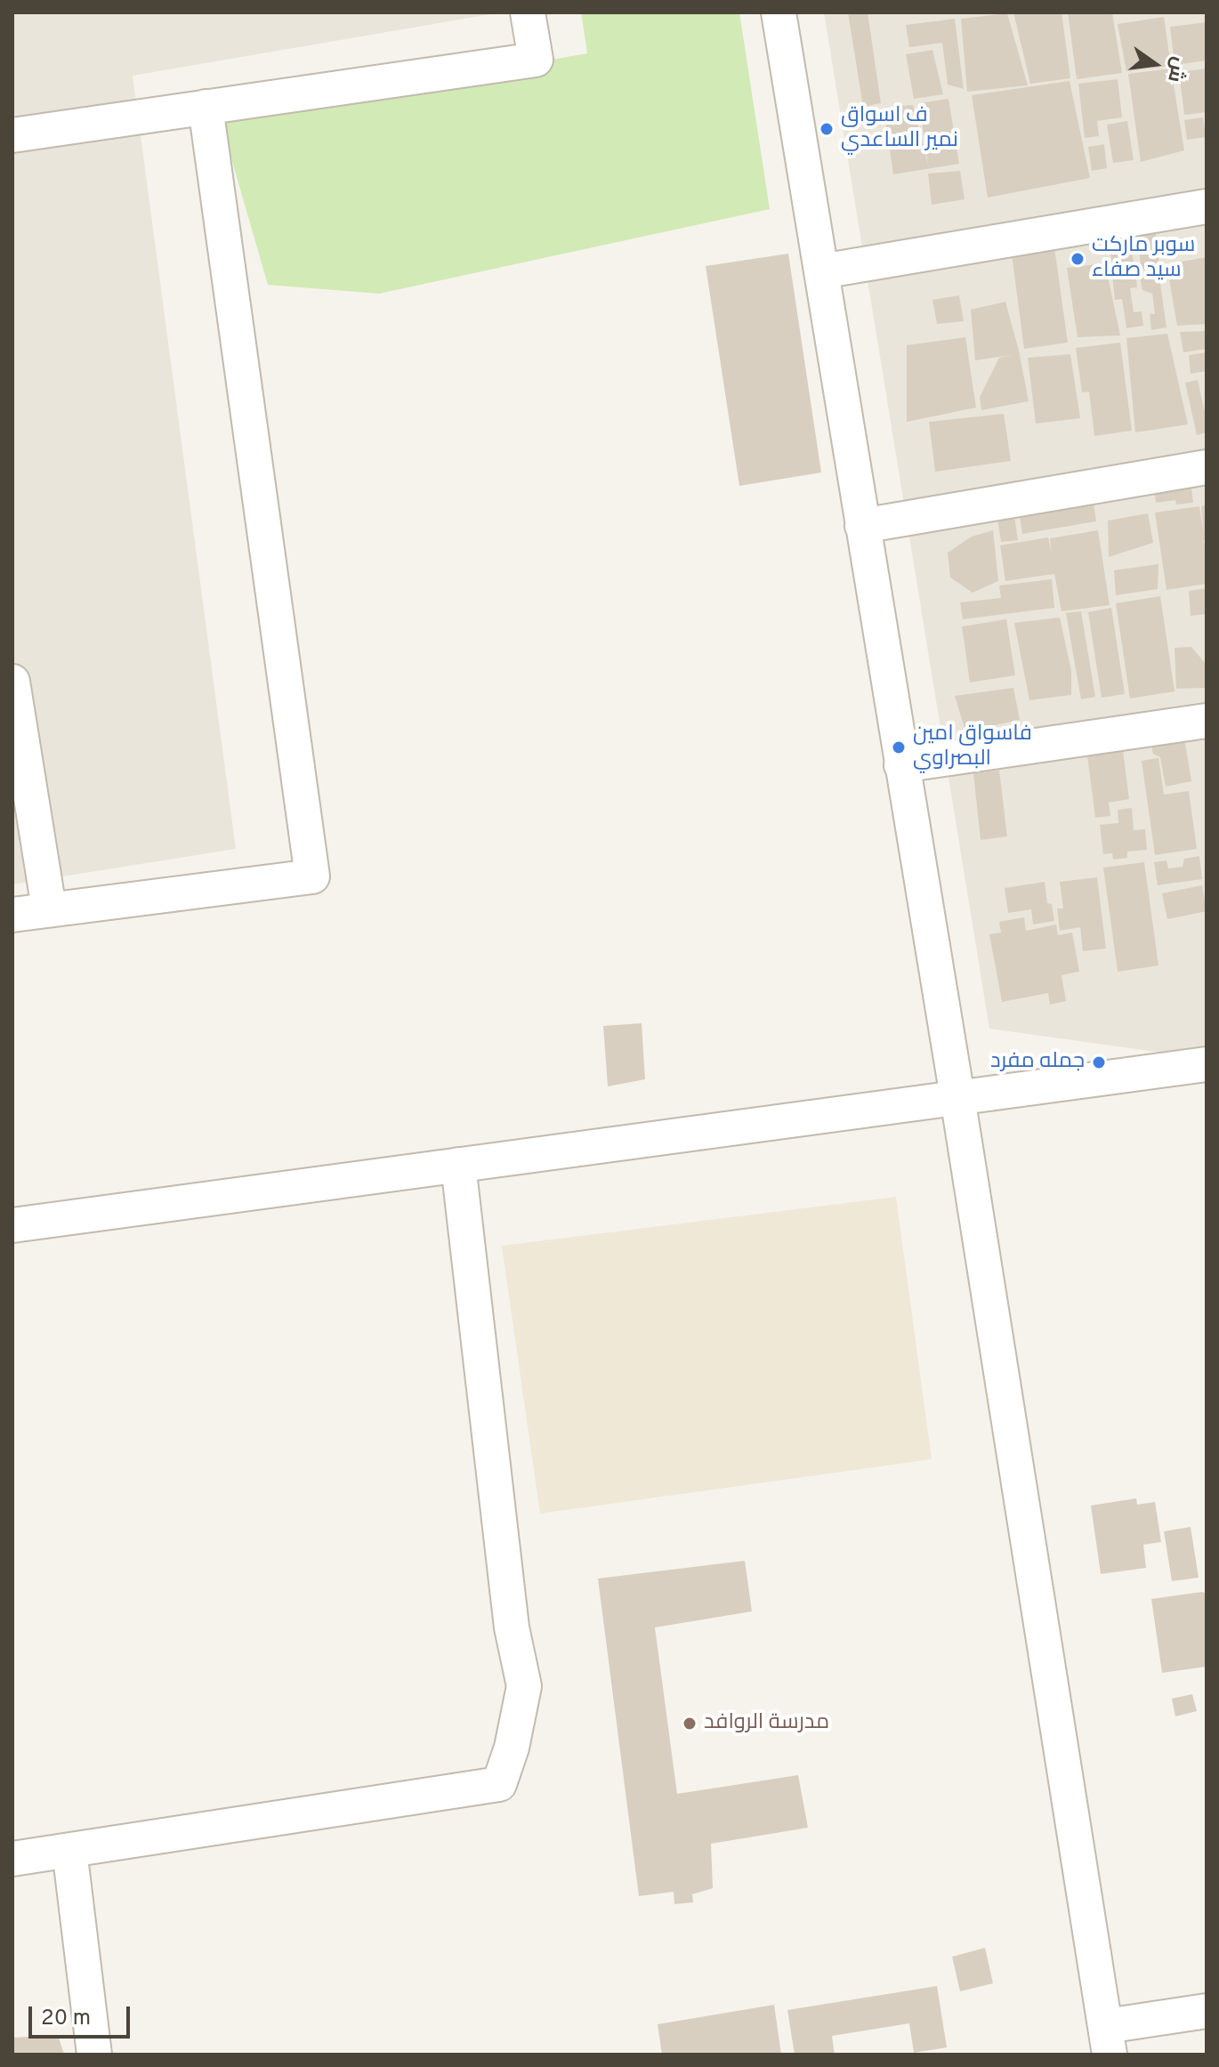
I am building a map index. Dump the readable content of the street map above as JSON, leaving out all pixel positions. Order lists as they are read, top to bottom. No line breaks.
{"places":["ف اسواق نمير الساعدي","سوبر ماركت سيد صفاء","فاسواق امين البصراوي","جمله مفرد","مدرسة الروافد"],"scale_bar":"20 m","north":"right"}
